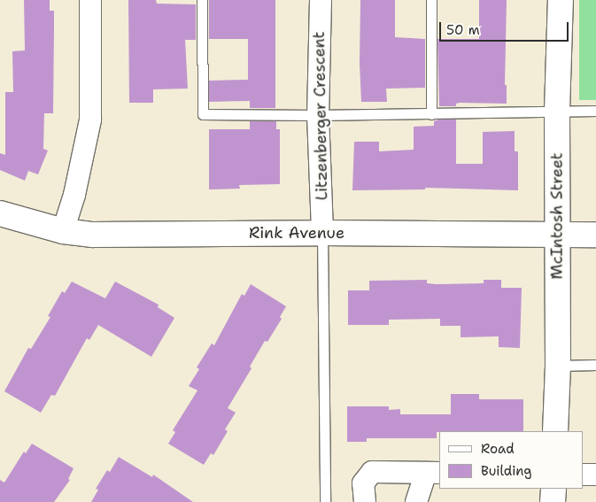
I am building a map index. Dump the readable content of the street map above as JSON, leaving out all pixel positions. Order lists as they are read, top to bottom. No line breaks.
{"streets":{"street":["Litzenberger Crescent","McIntosh Street","Rink Avenue"]},"crossings":[["Litzenberger Crescent","Rink Avenue"],["McIntosh Street","Rink Avenue"]],"legend":["Road","Building"],"scale_bar":"50 m"}
